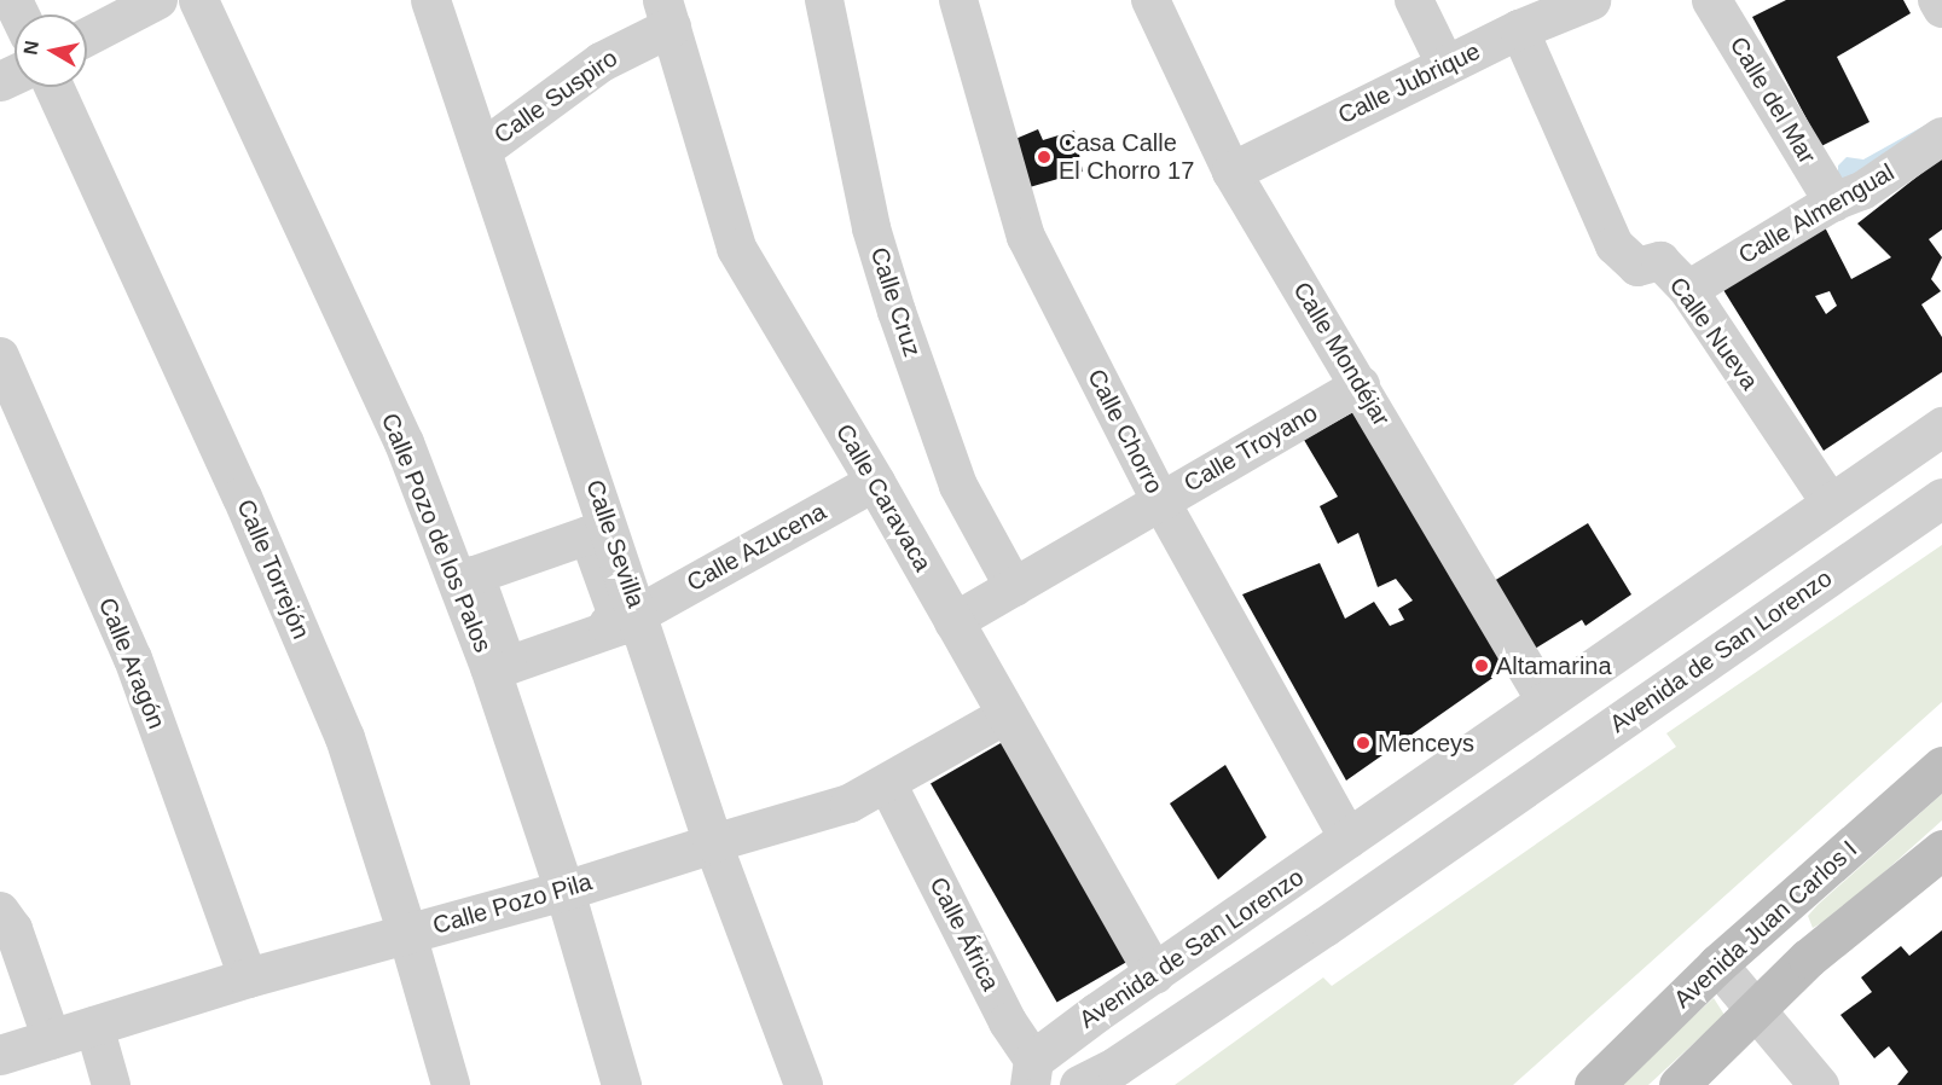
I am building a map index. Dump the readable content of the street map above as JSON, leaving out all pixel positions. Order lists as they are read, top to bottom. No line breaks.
{"streets":{"main road":["Avenida Juan Carlos I"],"street":["Calle Jubrique","Calle Suspiro","Calle del Mar","Calle Almengual","Calle Cruz","Calle Nueva","Calle Mondéjar","Calle Chorro","Calle Troyano","Calle Caravaca","Calle Pozo de los Palos","Calle Sevilla","Calle Azucena","Calle Torrejón","Avenida de San Lorenzo","Calle Aragón","Calle Pozo Pila","Calle África"]},"crossings":[["Calle Jubrique","Calle Nueva"],["Calle Jubrique","Calle Mondéjar"],["Calle Suspiro","Calle Caravaca"],["Calle Suspiro","Calle Sevilla"],["Calle del Mar","Calle Almengual"],["Calle Almengual","Calle Nueva"],["Calle Cruz","Calle Troyano"],["Calle Nueva","Avenida de San Lorenzo"],["Calle Mondéjar","Calle Troyano"],["Calle Mondéjar","Avenida de San Lorenzo"],["Calle Chorro","Calle Troyano"],["Calle Chorro","Avenida de San Lorenzo"],["Calle Troyano","Calle Caravaca"],["Calle Caravaca","Calle Azucena"],["Calle Caravaca","Avenida de San Lorenzo"],["Calle Caravaca","Calle Pozo Pila"],["Calle Pozo de los Palos","Calle Azucena"],["Calle Pozo de los Palos","Calle Pozo Pila"],["Calle Sevilla","Calle Azucena"],["Calle Sevilla","Calle Pozo Pila"],["Calle Torrejón","Calle Pozo Pila"],["Avenida de San Lorenzo","Calle África"],["Calle Aragón","Calle Pozo Pila"],["Calle Pozo Pila","Calle África"]],"places":["Casa Calle El Chorro 17","Altamarina","Menceys"],"north":"left"}
